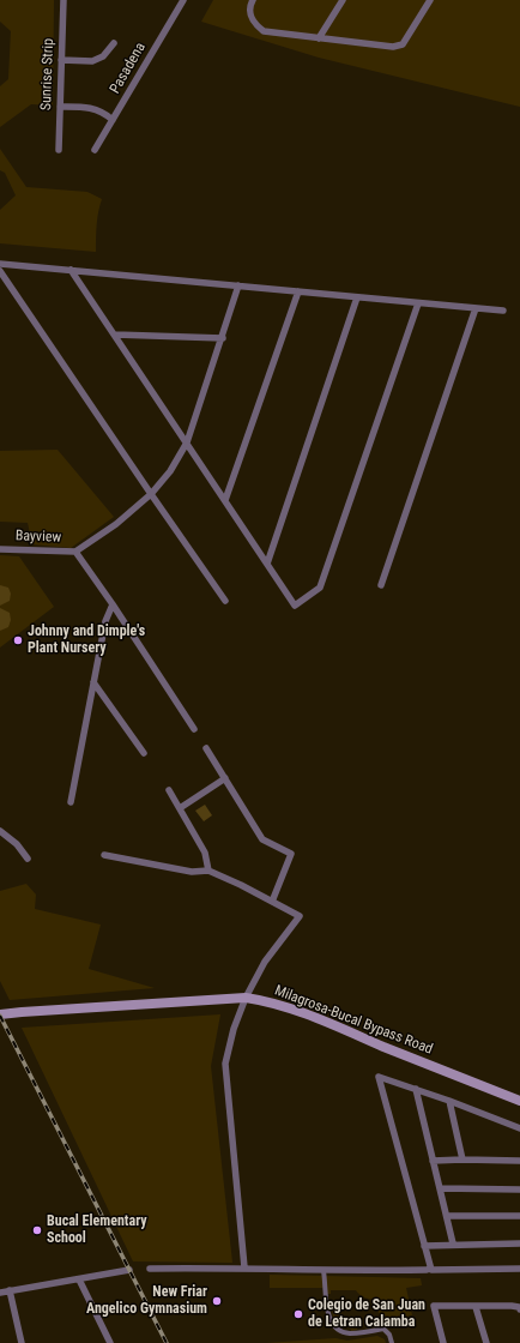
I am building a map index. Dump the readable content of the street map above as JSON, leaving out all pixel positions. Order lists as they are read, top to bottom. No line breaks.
{"streets":{"main road":["Milagrosa-Bucal Bypass Road"],"street":["Pasadena","Sunrise Strip","Bayview"]},"places":["Johnny and Dimple's Plant Nursery","Bucal Elementary School","New Friar Angelico Gymnasium","Colegio de San Juan de Letran Calamba"]}
